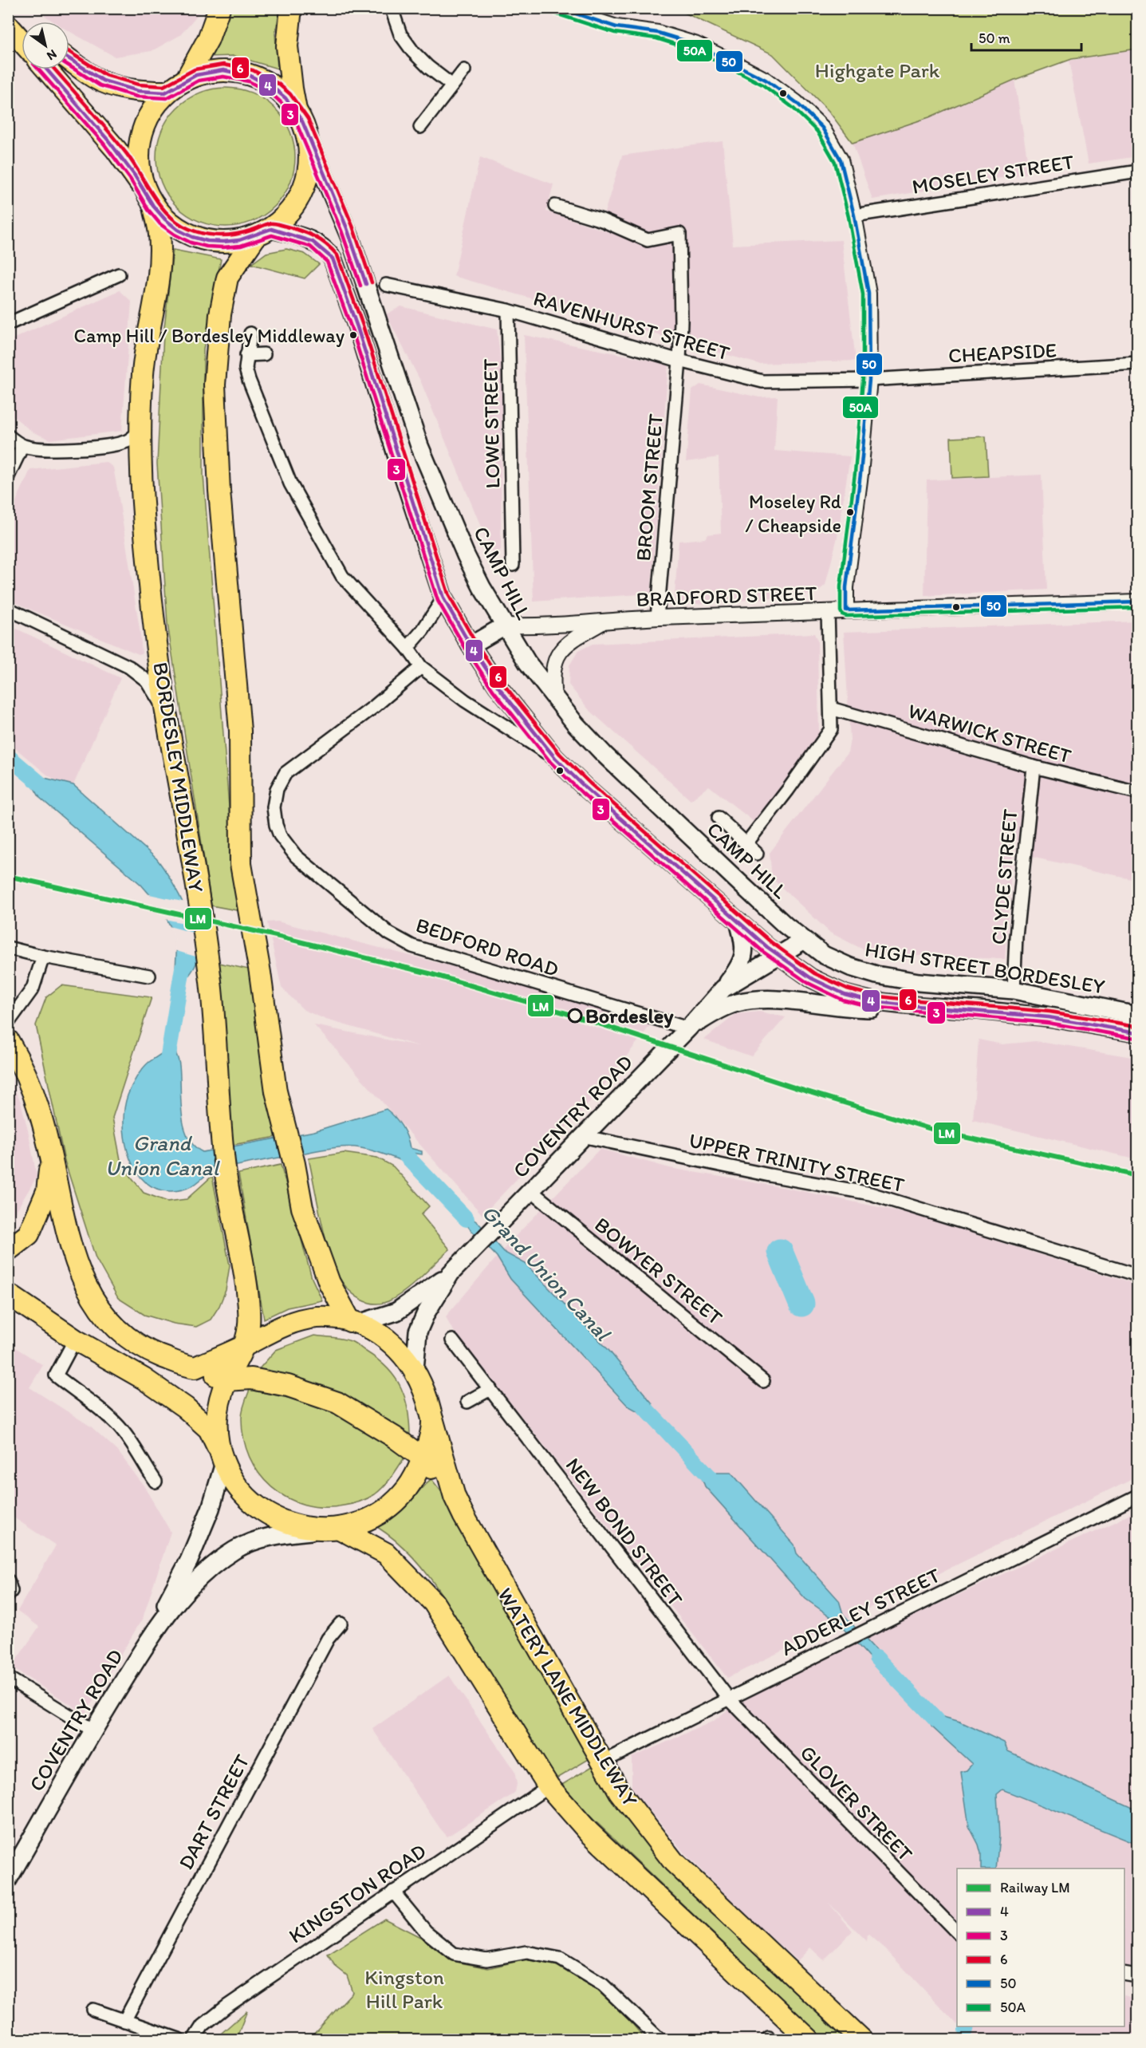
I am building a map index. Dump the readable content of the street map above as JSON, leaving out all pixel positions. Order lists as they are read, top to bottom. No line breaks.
{"streets":{"highway":["BORDESLEY MIDDLEWAY","WATERY LANE MIDDLEWAY"],"main road":["CAMP HILL","HIGH STREET BORDESLEY","COVENTRY ROAD"],"street":["MOSELEY STREET","RAVENHURST STREET","CHEAPSIDE","LOWE STREET","BROOM STREET","BRADFORD STREET","WARWICK STREET","CLYDE STREET","BEDFORD ROAD","UPPER TRINITY STREET","BOWYER STREET","NEW BOND STREET","ADDERLEY STREET","GLOVER STREET","DART STREET","KINGSTON ROAD"]},"crossings":[["RAVENHURST STREET","CHEAPSIDE"],["RAVENHURST STREET","LOWE STREET"],["RAVENHURST STREET","BROOM STREET"],["BROOM STREET","BRADFORD STREET"],["CAMP HILL","BRADFORD STREET"],["CAMP HILL","BORDESLEY MIDDLEWAY"],["CAMP HILL","HIGH STREET BORDESLEY"],["CAMP HILL","COVENTRY ROAD"],["WARWICK STREET","CLYDE STREET"],["BORDESLEY MIDDLEWAY","COVENTRY ROAD"],["BORDESLEY MIDDLEWAY","WATERY LANE MIDDLEWAY"],["CLYDE STREET","HIGH STREET BORDESLEY"],["BEDFORD ROAD","COVENTRY ROAD"],["HIGH STREET BORDESLEY","COVENTRY ROAD"],["COVENTRY ROAD","UPPER TRINITY STREET"],["COVENTRY ROAD","BOWYER STREET"],["COVENTRY ROAD","WATERY LANE MIDDLEWAY"],["NEW BOND STREET","ADDERLEY STREET"],["NEW BOND STREET","GLOVER STREET"],["ADDERLEY STREET","WATERY LANE MIDDLEWAY"],["ADDERLEY STREET","GLOVER STREET"]],"water":["Grand Union Canal"],"parks":["Highgate Park","Kingston Hill Park"],"places":["Camp Hill / Bordesley Middleway","Moseley Rd / Cheapside","Bordesley"],"lines":["transit line 50","transit line 50A","transit line 6","transit line 4","transit line 3","rail line LM"],"legend":["Railway LM","4","3","6","50","50A"],"scale_bar":"50 m","north":"bottom right"}
